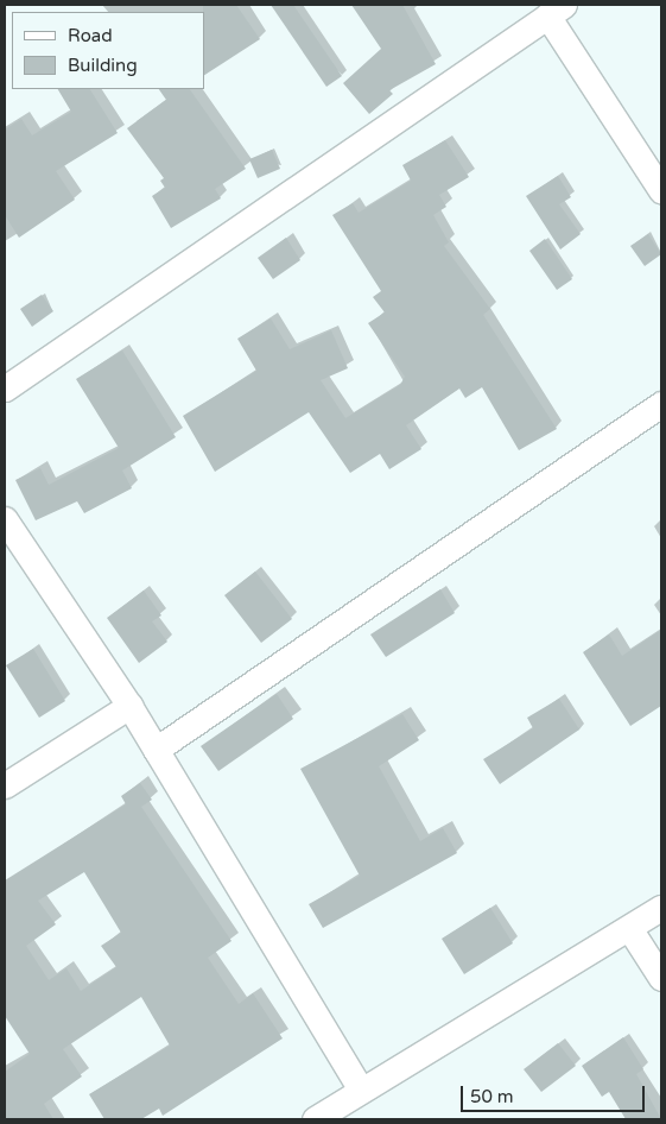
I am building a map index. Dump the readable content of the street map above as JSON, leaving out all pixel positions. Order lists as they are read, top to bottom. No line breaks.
{"legend":["Road","Building"],"scale_bar":"50 m"}
